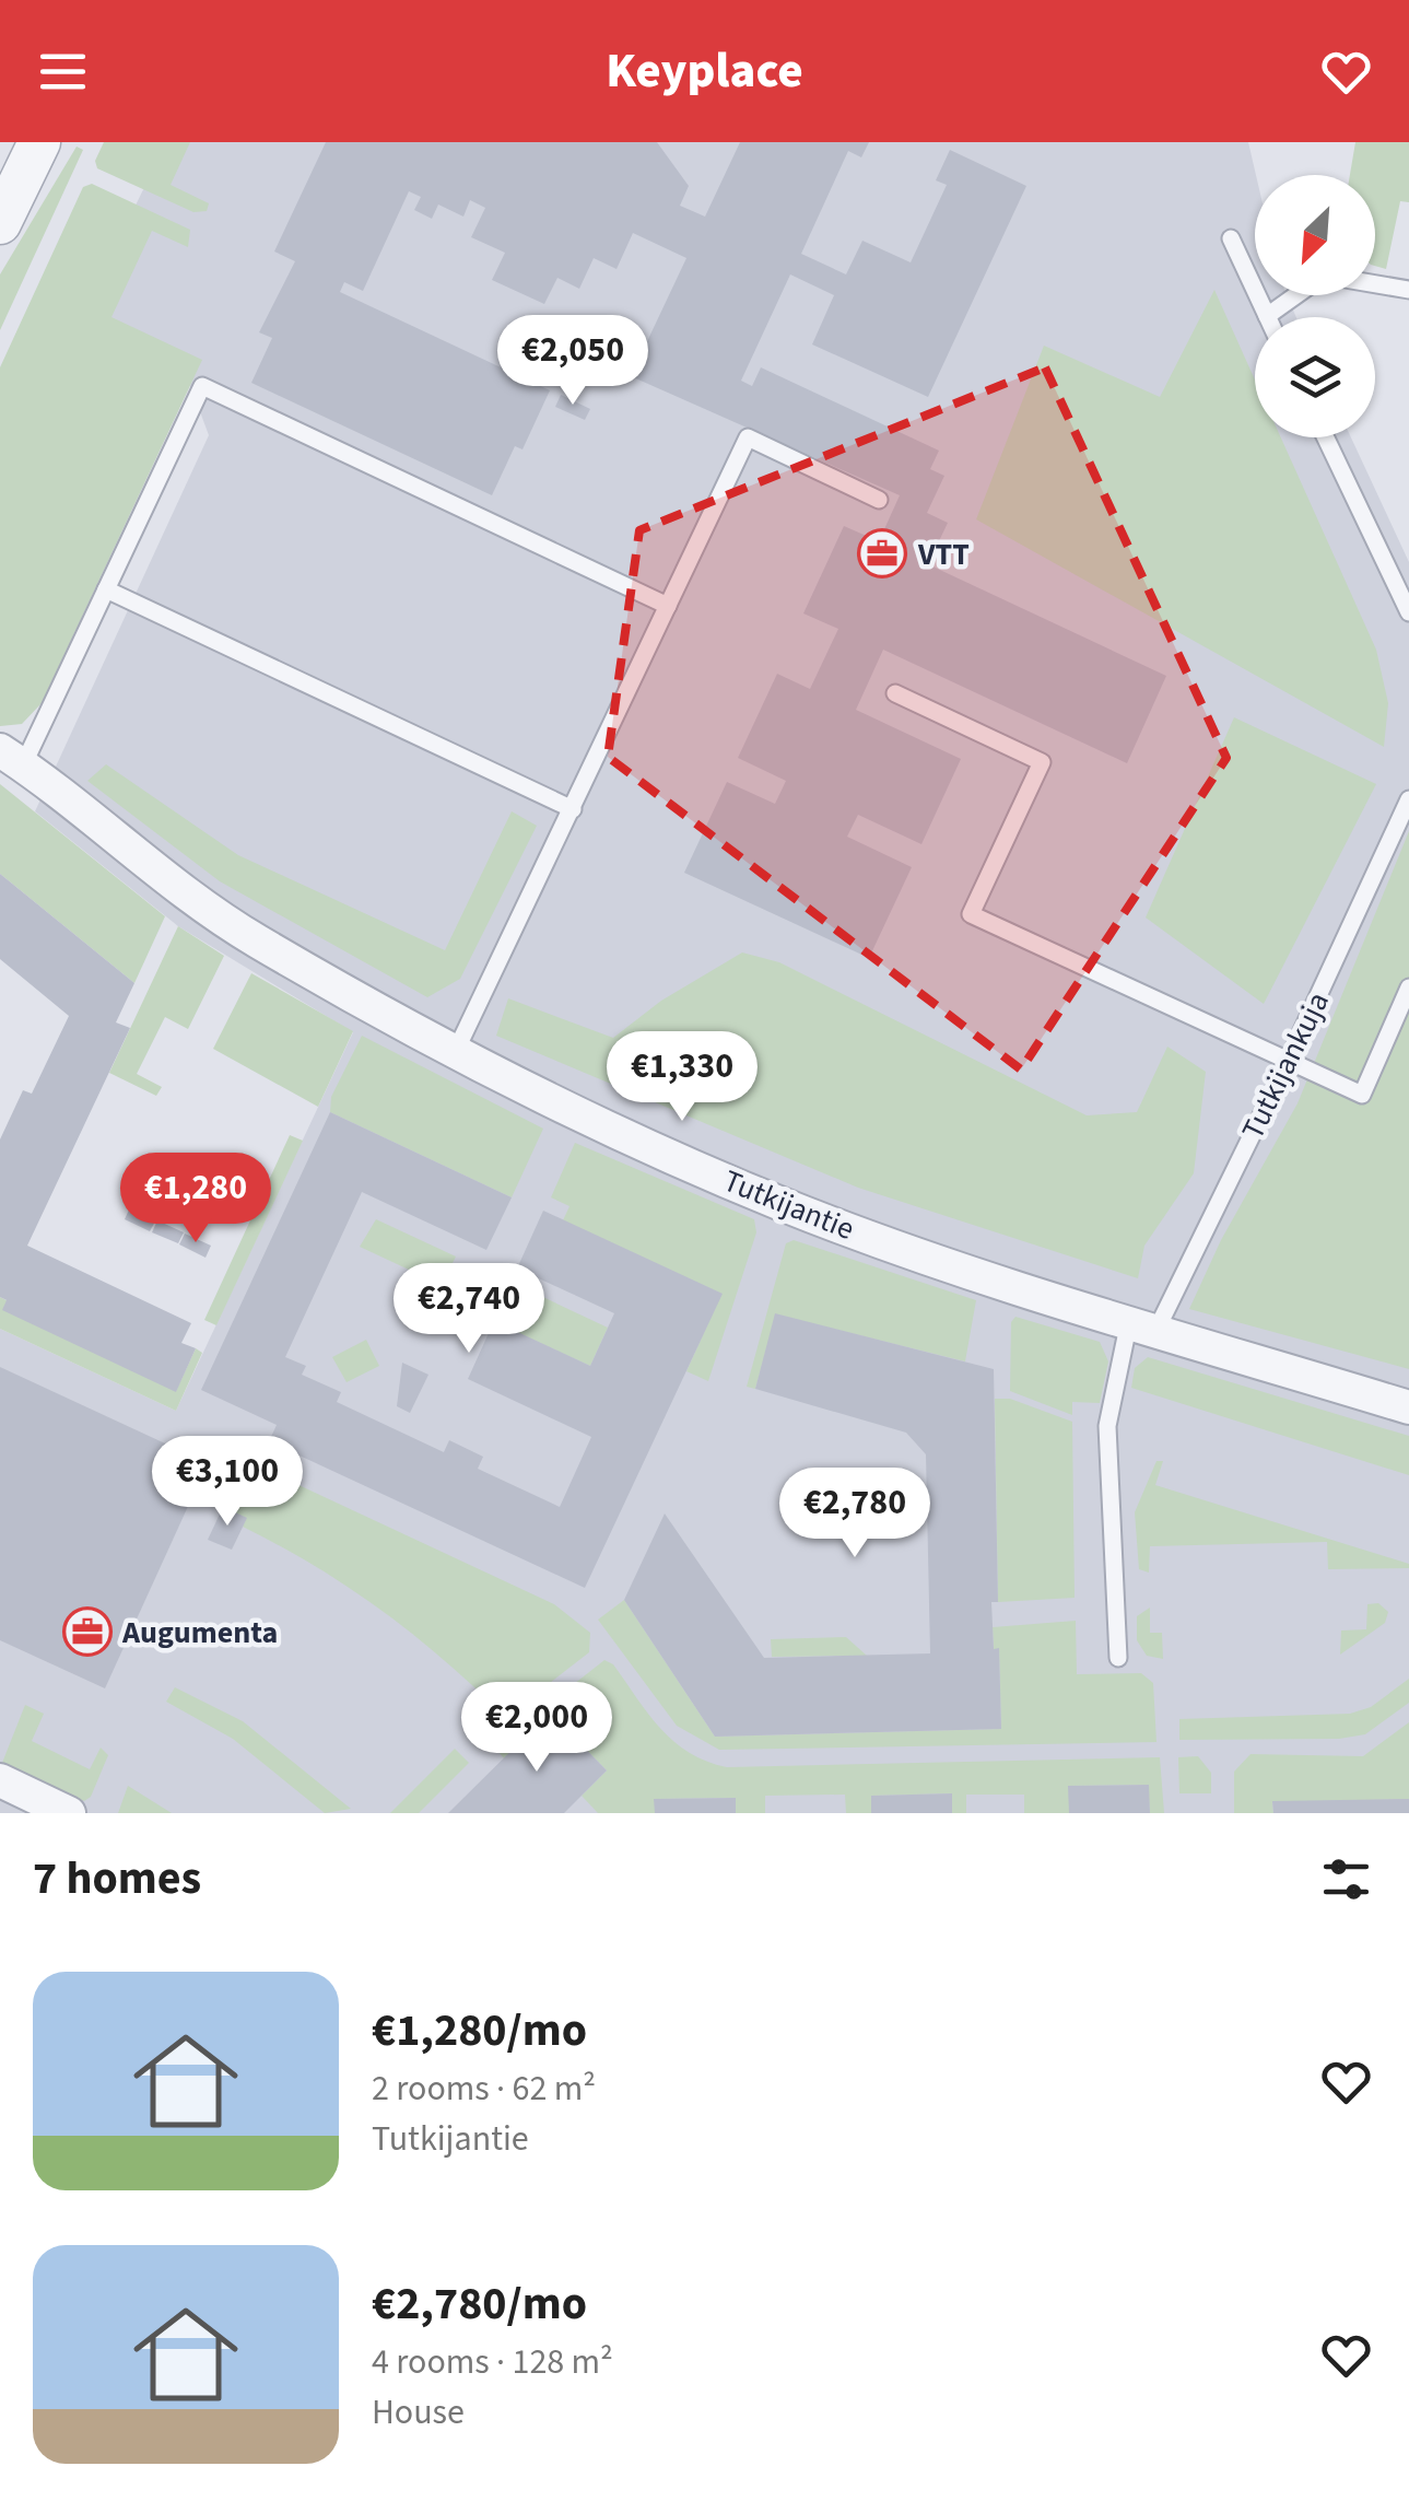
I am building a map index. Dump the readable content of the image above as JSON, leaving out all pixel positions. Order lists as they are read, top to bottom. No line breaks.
{"streets":{"street":["Tutkijantie"],"lane":["Tutkijankuja"]},"crossings":[["Tutkijankuja","Tutkijantie"]],"places":{"office":["VTT","Augumenta"]},"north":"bottom left","page":{"header":"Keyplace","price":["€2,050","€1,330","€1,280","€2,740","€3,100","€2,780","€2,000"],"heading":"7 homes","list":[{"name":"€1,280/mo","note":"2 rooms · 62 m² · Tutkijantie"},{"name":"€2,780/mo","note":"4 rooms · 128 m² · House"}]}}
